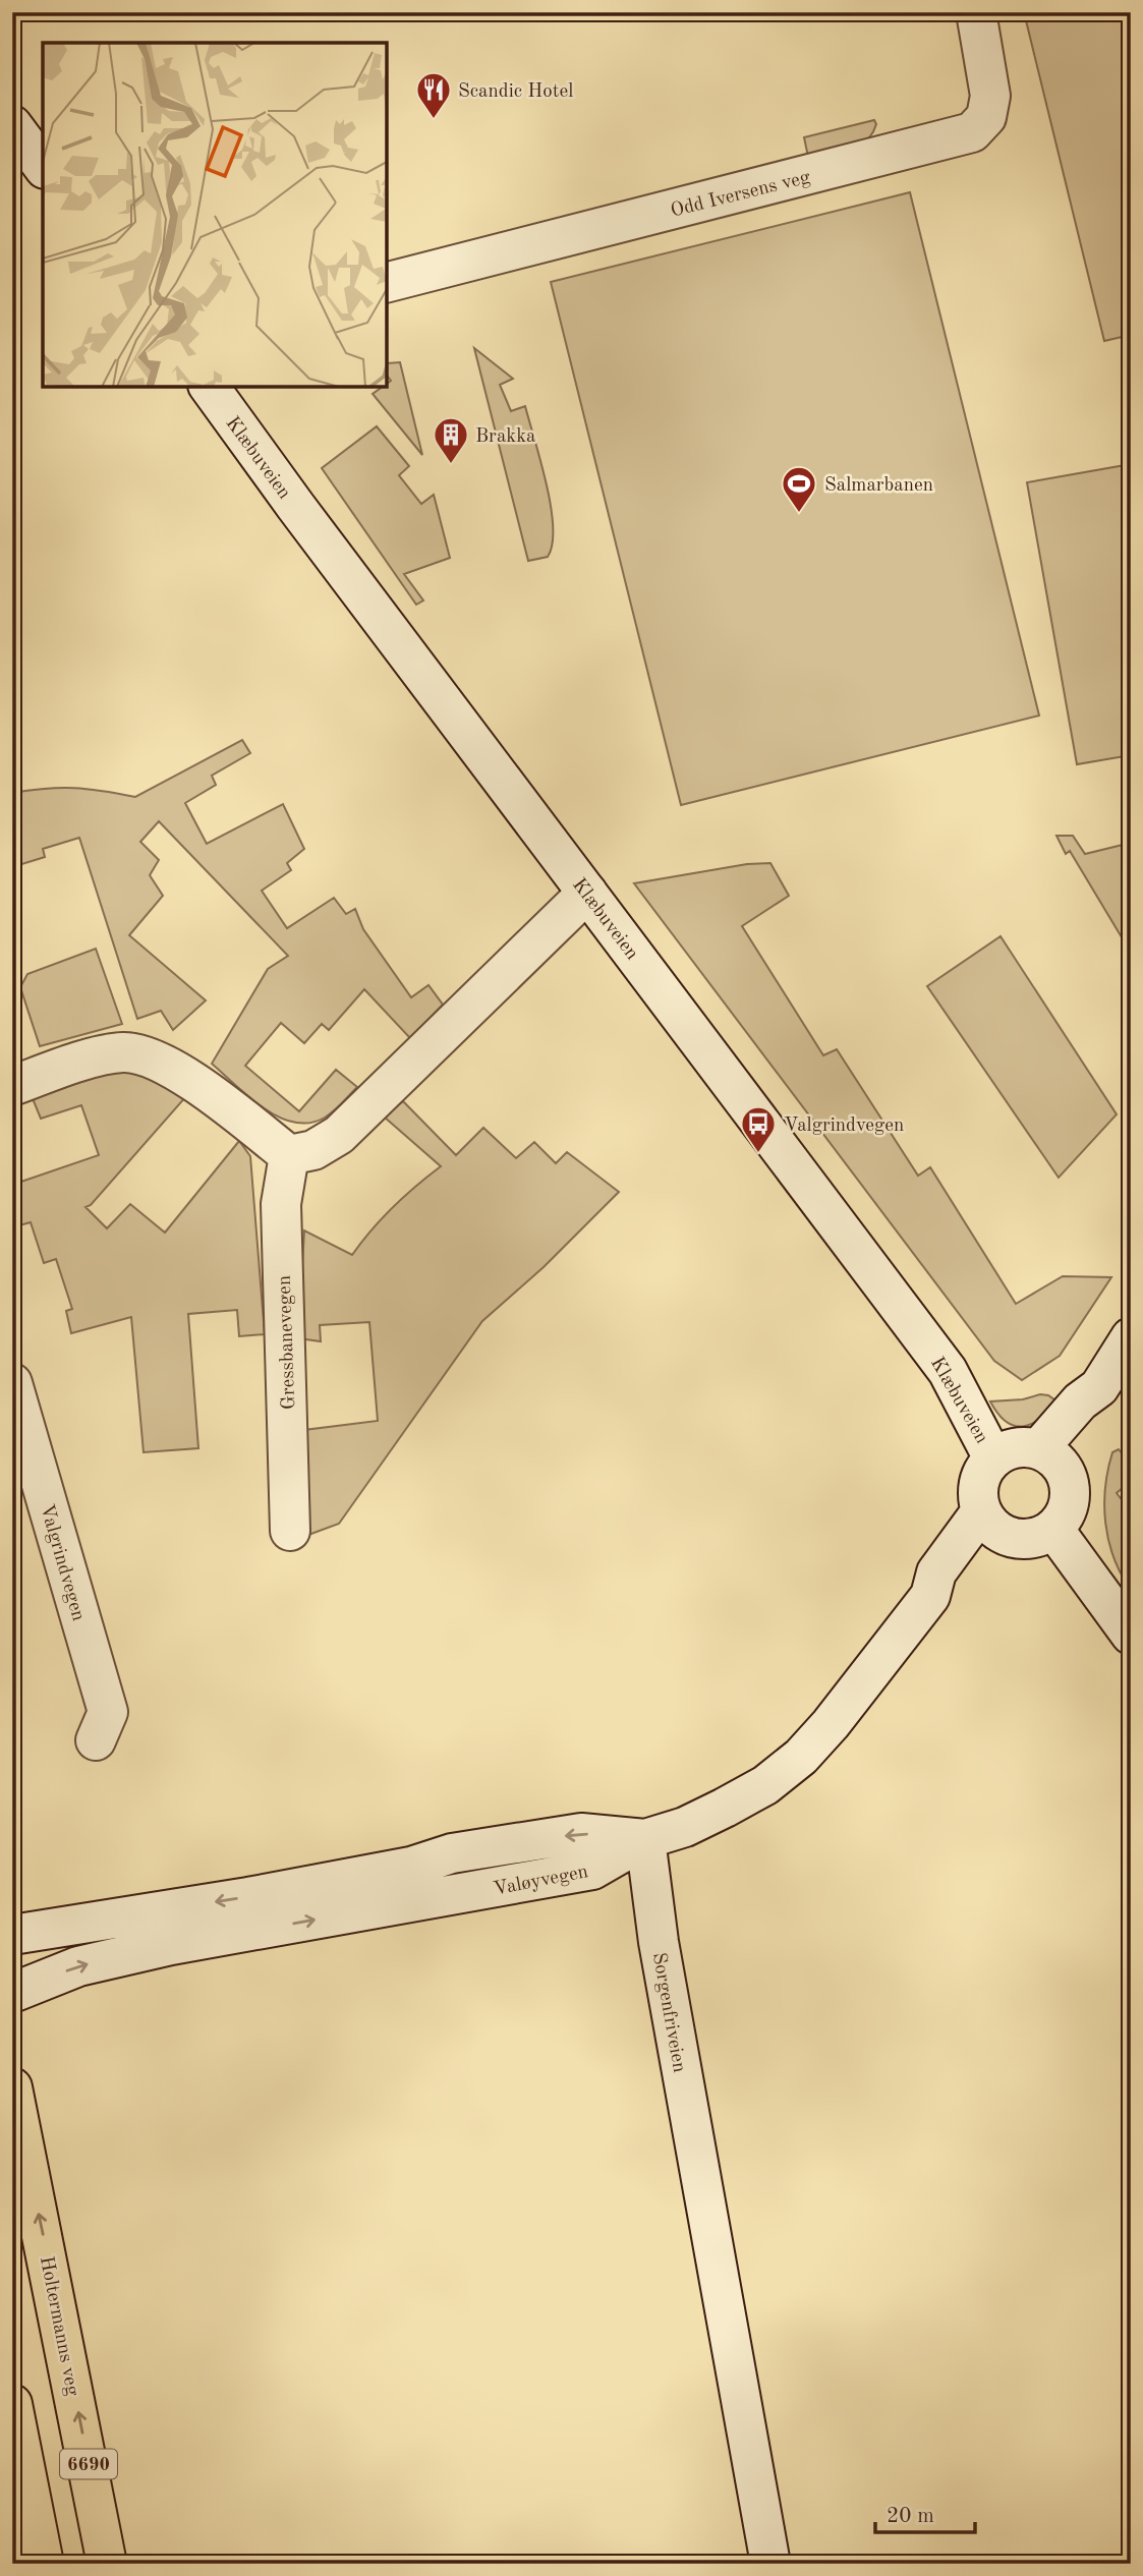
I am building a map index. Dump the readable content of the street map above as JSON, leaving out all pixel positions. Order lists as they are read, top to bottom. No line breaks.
{"streets":{"main road":["Holtermanns veg","6690"],"street":["Odd Iversens veg","Klæbuveien","Gressbanevegen","Valgrindvegen","Valøyvegen","Sorgenfriveien"]},"crossings":[["Valøyvegen","Sorgenfriveien"]],"places":{"restaurant":["Scandic Hotel"],"building":["Brakka"],"sports":["Salmarbanen"],"bus stop":["Valgrindvegen"]},"scale_bar":"20 m"}
